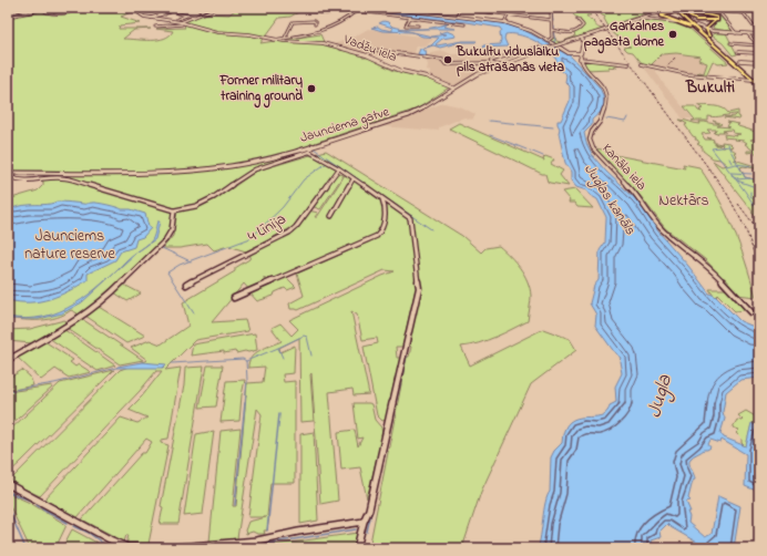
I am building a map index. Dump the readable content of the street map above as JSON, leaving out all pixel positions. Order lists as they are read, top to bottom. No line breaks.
{"streets":{"main road":["Vadžu iela","Jaunciema gatve"],"street":["Kanāla iela","4 Līnija"]},"crossings":[["Vadžu iela","Jaunciema gatve"]],"districts":["Bukulti"],"water":["Juglas kanāls","Jugla"],"parks":["Nektārs","Jaunciems nature reserve"],"places":["Garkalnes pagasta dome","Bukultu viduslaiku pils atrašanās vieta","Former military training ground"]}
